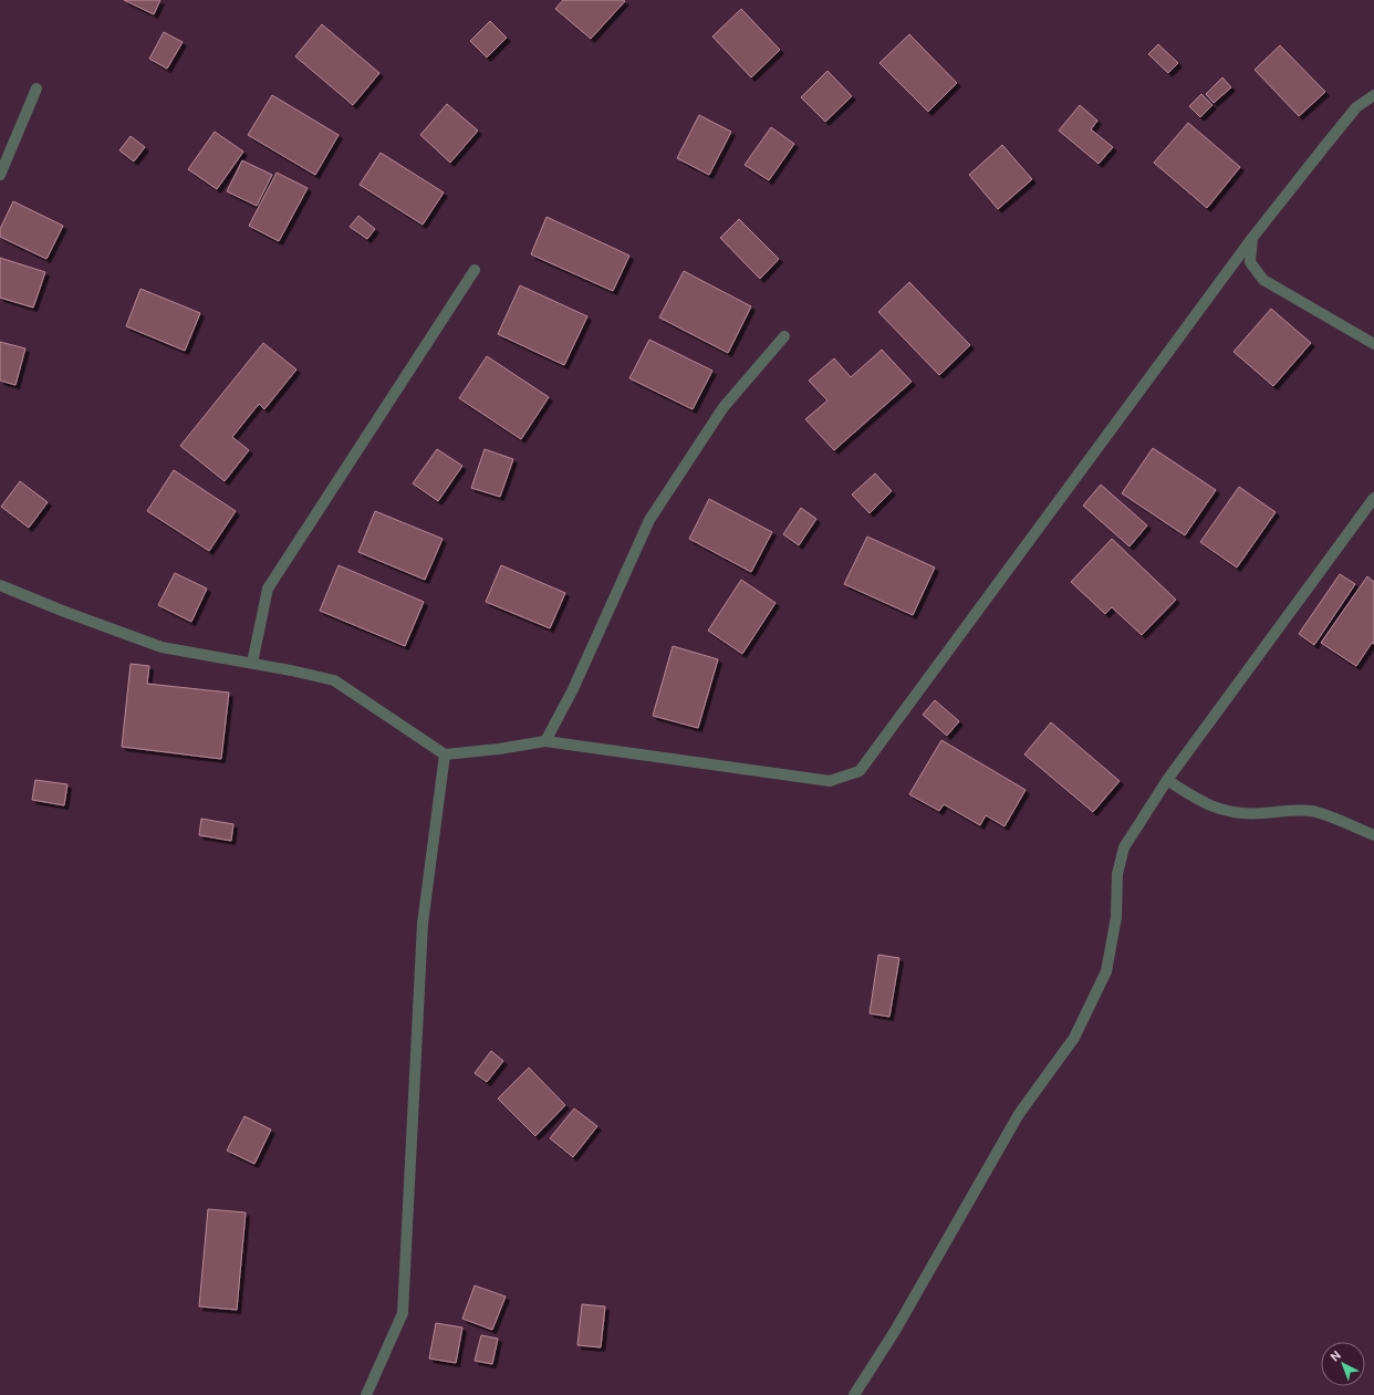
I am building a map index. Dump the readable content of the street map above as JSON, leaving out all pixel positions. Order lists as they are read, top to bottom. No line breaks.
{"north":"top left"}
